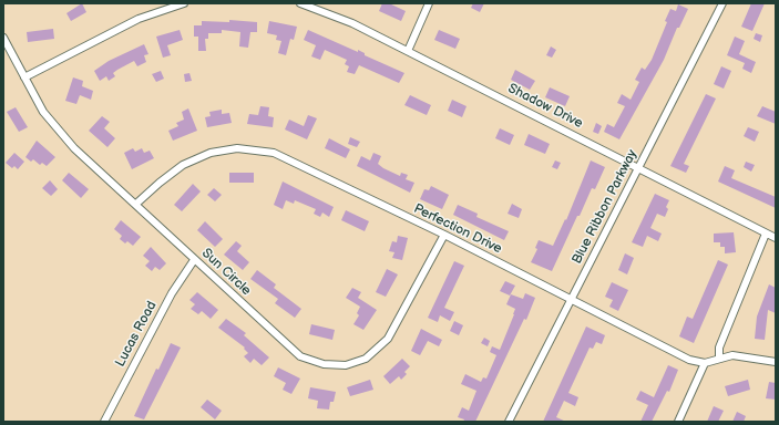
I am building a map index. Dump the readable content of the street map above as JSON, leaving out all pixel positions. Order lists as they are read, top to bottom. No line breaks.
{"streets":{"street":["Shadow Drive","Blue Ribbon Parkway","Perfection Drive","Sun Circle","Lucas Road"]},"crossings":[["Shadow Drive","Blue Ribbon Parkway"],["Blue Ribbon Parkway","Perfection Drive"],["Perfection Drive","Sun Circle"],["Sun Circle","Lucas Road"]]}
